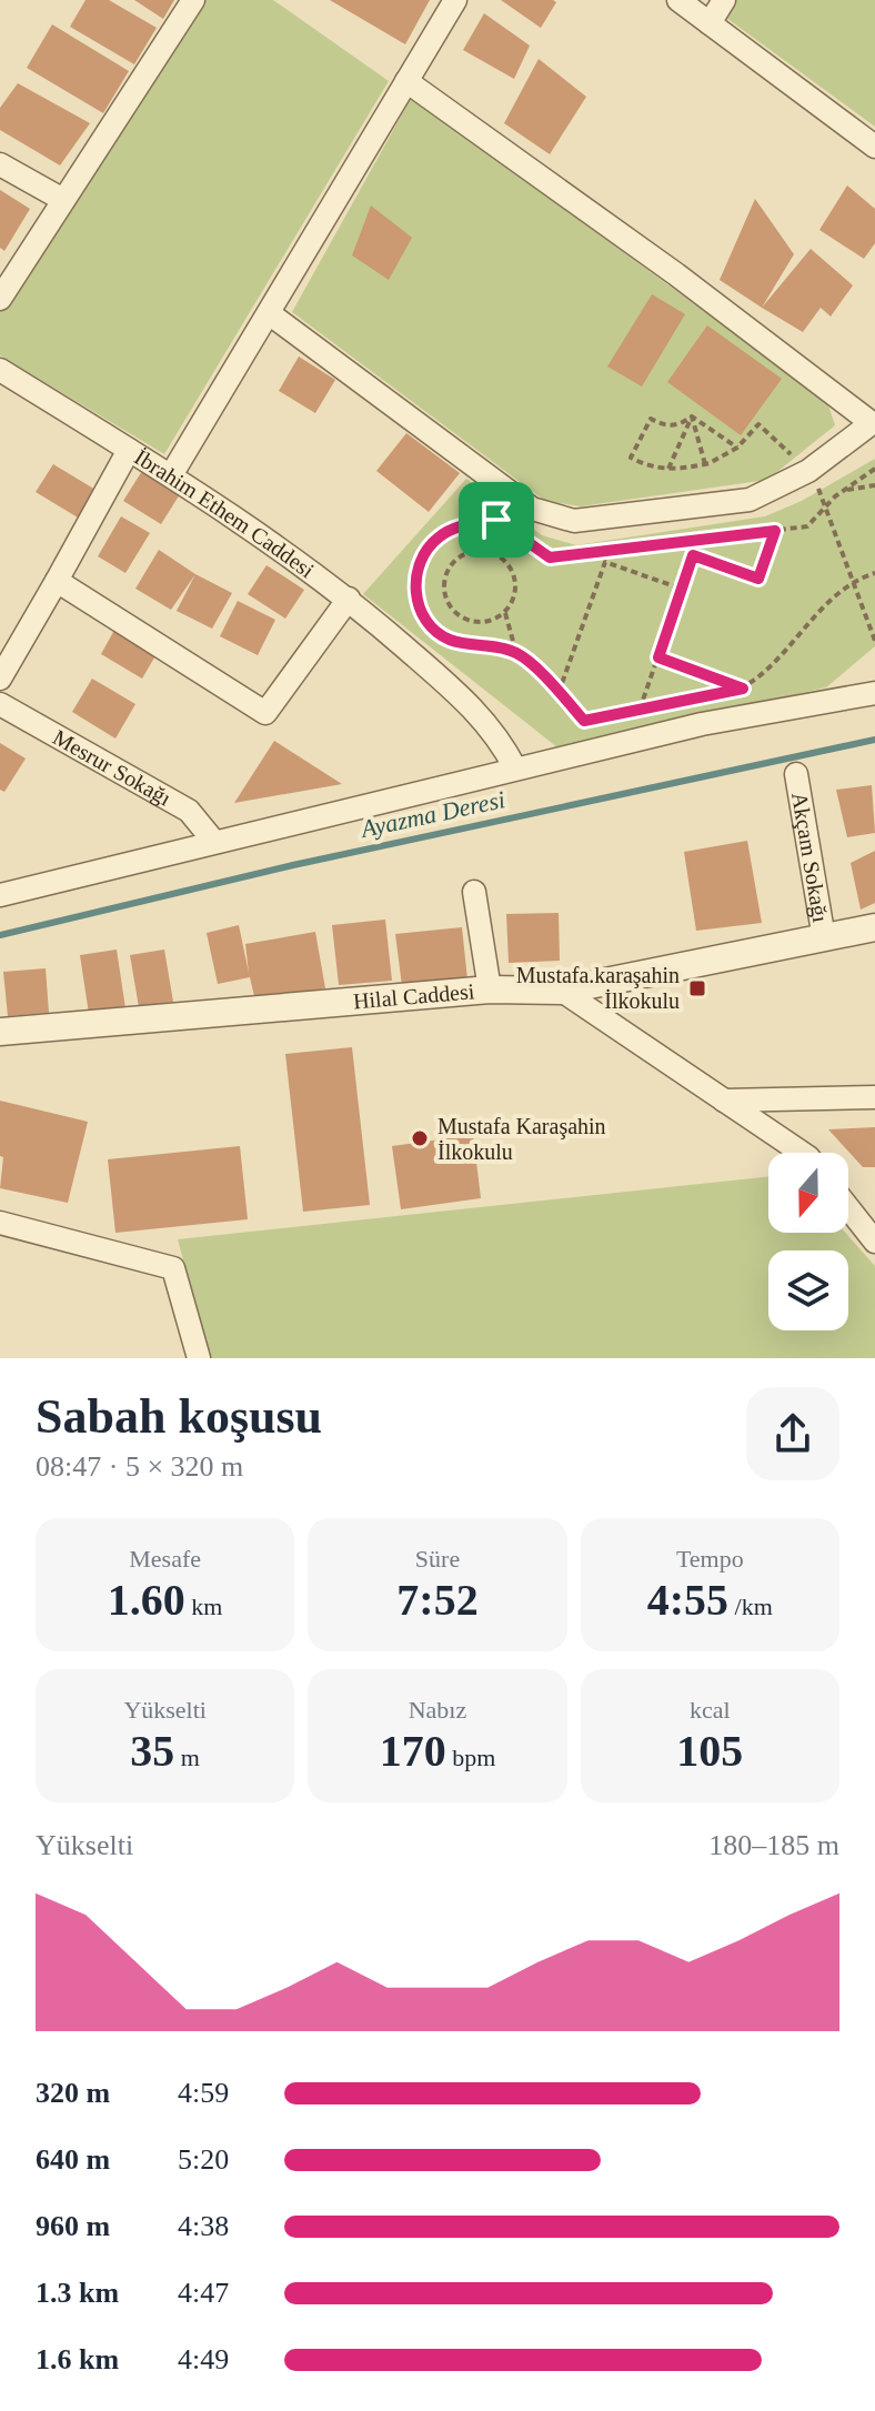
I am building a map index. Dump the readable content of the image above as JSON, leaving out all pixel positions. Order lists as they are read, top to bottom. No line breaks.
{"streets":{"street":["İbrahim Ethem Caddesi","Mesrur Sokağı","Akçam Sokağı","Hilal Caddesi"]},"crossings":[["Akçam Sokağı","Hilal Caddesi"]],"water":["Ayazma Deresi"],"places":{"transit":["Mustafa.karaşahin İlkokulu"],"other":["Mustafa Karaşahin İlkokulu"]},"north":"bottom","page":{"heading":["Sabah koşusu","08:47 · 5 × 320 m"],"stats":[["Mesafe","1.60 km"],["Süre","7:52"],["Tempo","4:55 /km"],["Yükselti","35 m"],["Nabız","170 bpm"],["kcal","105"]],"chart":["Yükselti","180–185 m"],"list":[{"name":"320 m","note":"4:59"},{"name":"640 m","note":"5:20"},{"name":"960 m","note":"4:38"},{"name":"1.3 km","note":"4:47"},{"name":"1.6 km","note":"4:49"}]}}
